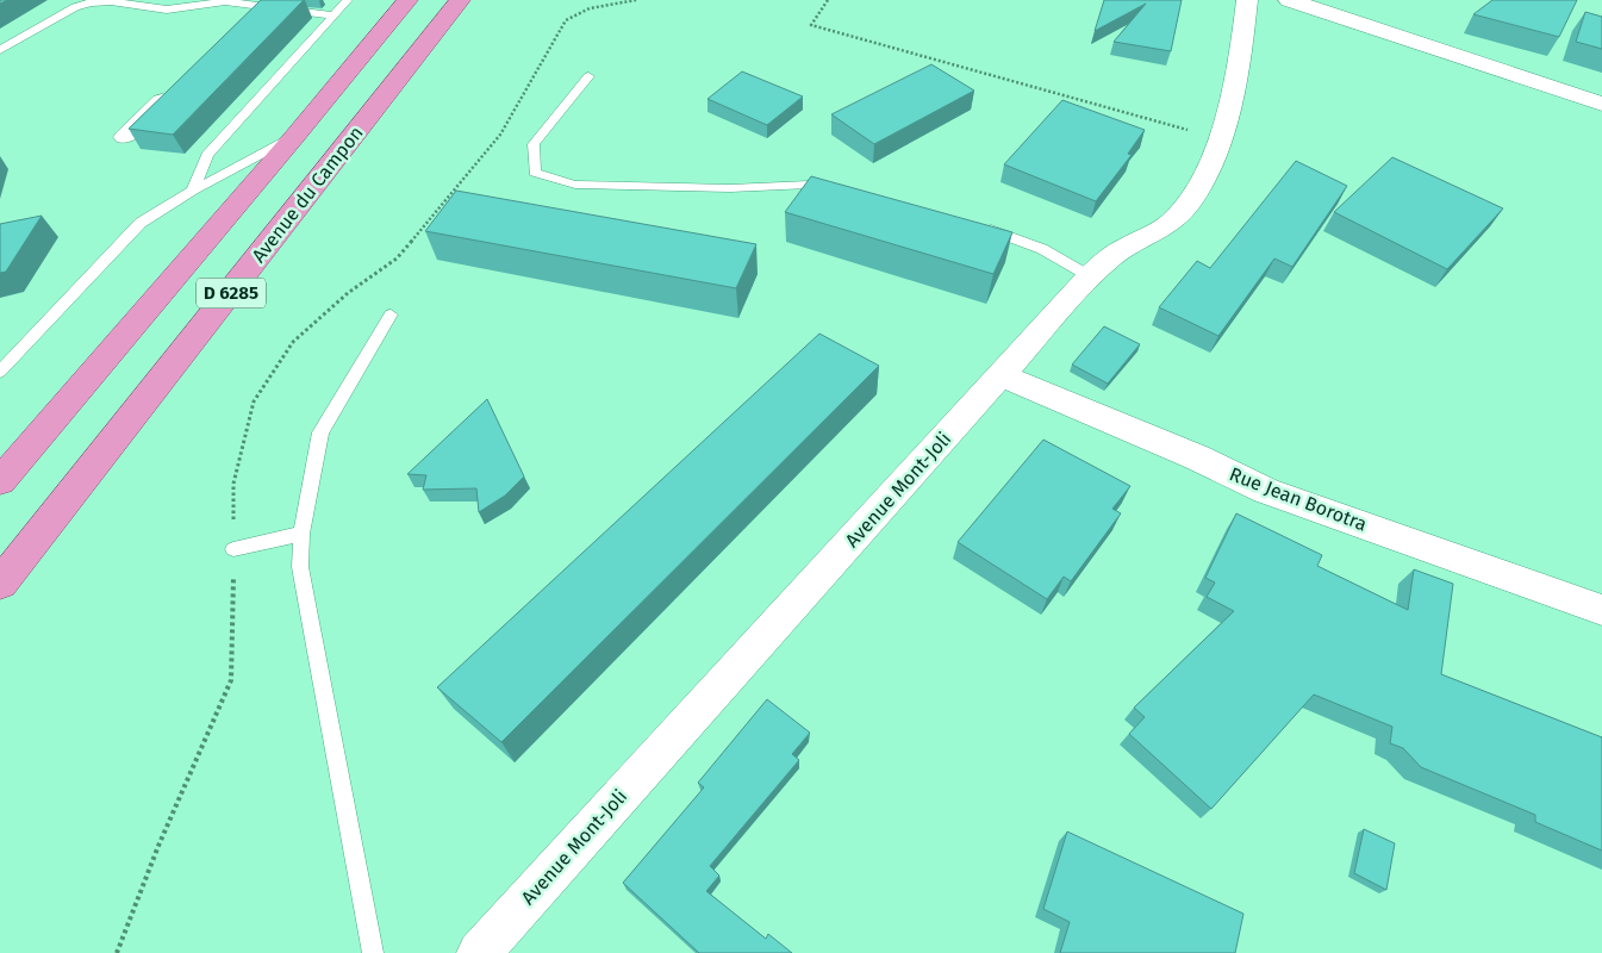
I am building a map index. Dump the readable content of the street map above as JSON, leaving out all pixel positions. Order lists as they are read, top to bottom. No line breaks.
{"streets":{"main road":["Avenue du Campon","D 6285"],"street":["Avenue Mont-Joli","Rue Jean Borotra"]},"crossings":[["Avenue Mont-Joli","Rue Jean Borotra"]]}
